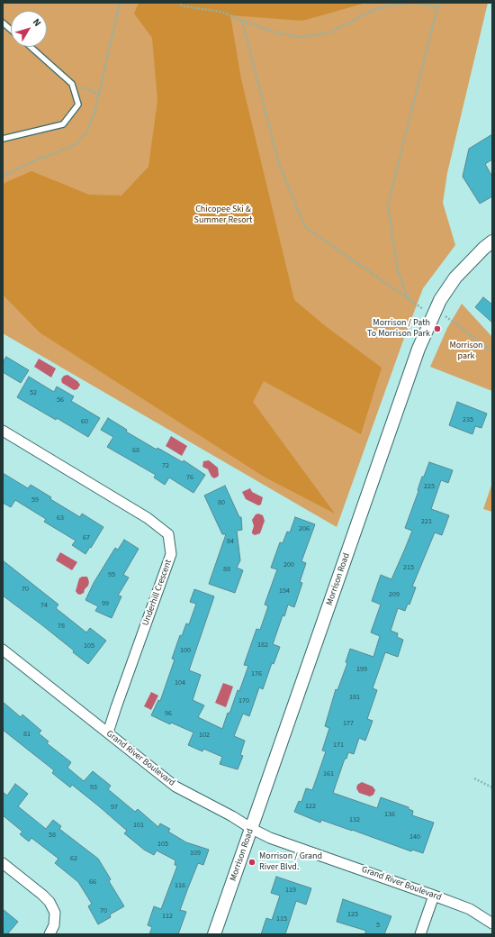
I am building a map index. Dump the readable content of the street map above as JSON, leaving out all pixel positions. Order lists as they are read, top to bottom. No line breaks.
{"streets":{"street":["Morrison Road","Underhill Crescent","Grand River Boulevard"]},"crossings":[["Morrison Road","Grand River Boulevard"],["Underhill Crescent","Grand River Boulevard"]],"parks":["Chicopee Ski & Summer Resort","Morrison park"],"places":["Morrison / Path To Morrison Park","Morrison / Grand River Blvd."],"house_numbers":["52","56","235","60","68","72","76","225","59","80","63","221","206","67","84","200","215","88","95","70","194","209","99","74","78","182","105","100","199","176","104","181","170","96","177","81","102","171","161","93","122","97","136","132","101","58","140","105","109","62","66","116","119","70","125","112","115","5"],"north":"top right"}
